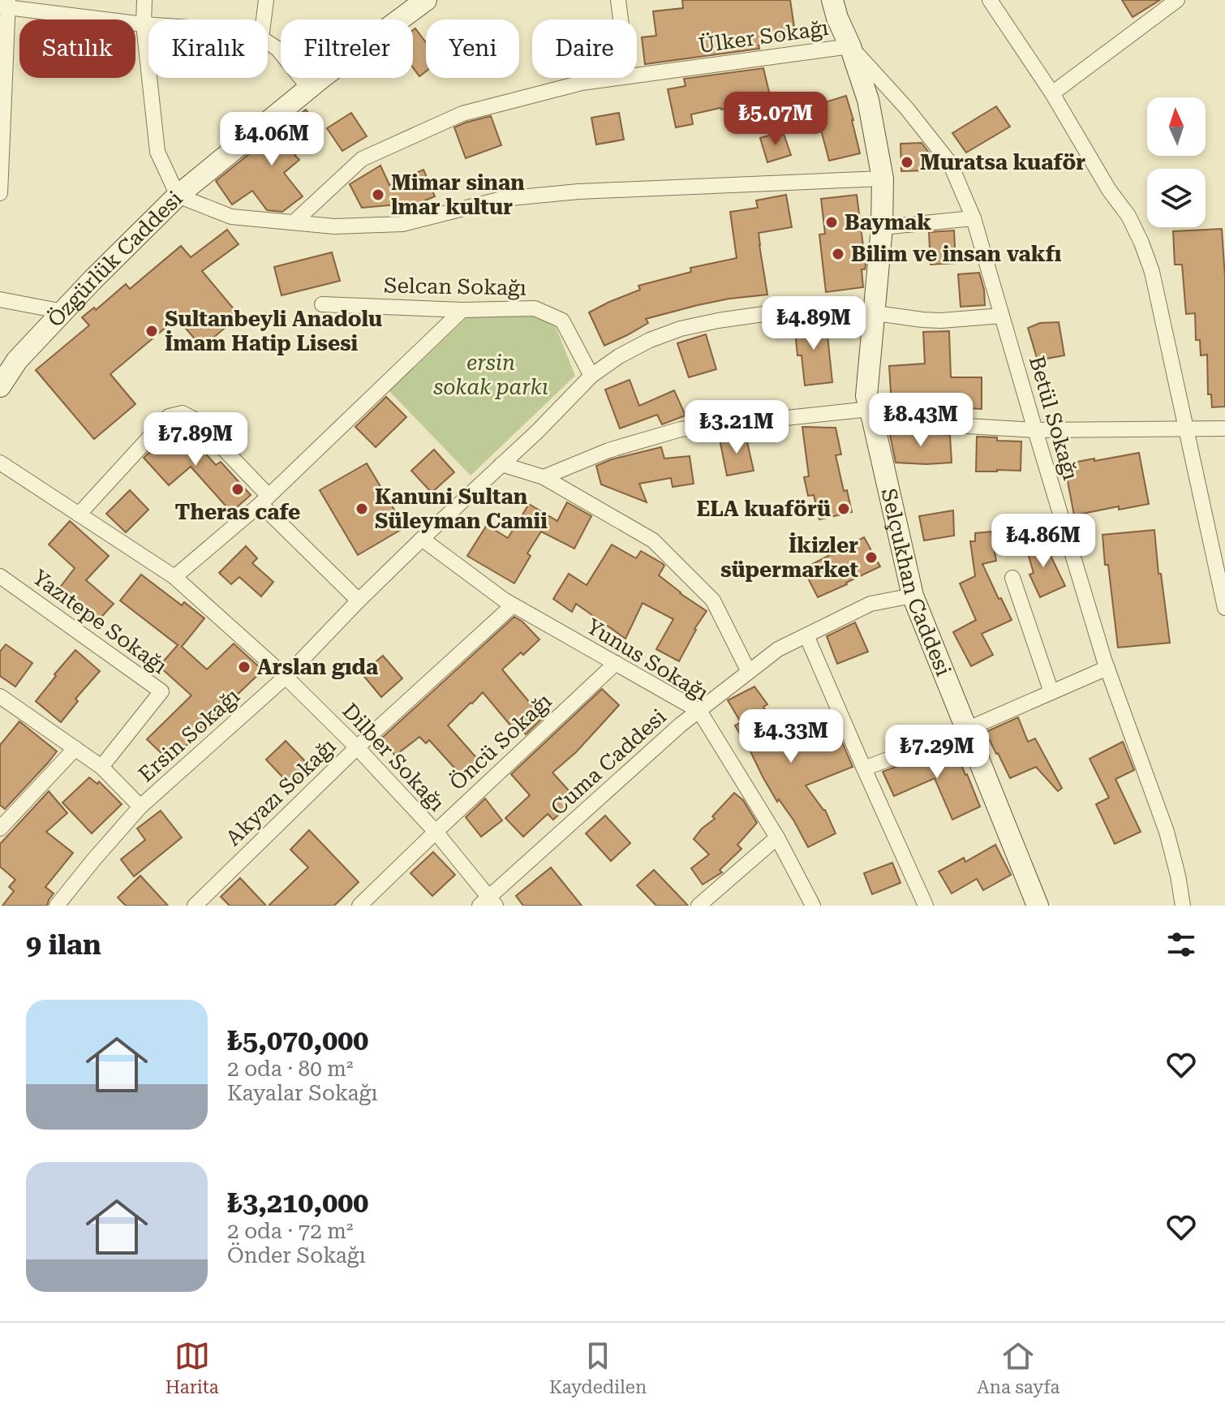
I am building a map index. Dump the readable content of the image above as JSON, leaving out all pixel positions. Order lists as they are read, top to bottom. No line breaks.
{"streets":{"street":["Ülker Sokağı","Özgürlük Caddesi","Selcan Sokağı","Betül Sokağı","Selçukhan Caddesi","Yazıtepe Sokağı","Yunus Sokağı","Ersin Sokağı","Öncü Sokağı","Dilber Sokağı","Cuma Caddesi","Akyazı Sokağı"]},"crossings":[["Ülker Sokağı","Betül Sokağı"],["Ülker Sokağı","Selçukhan Caddesi"],["Selcan Sokağı","Ersin Sokağı"],["Betül Sokağı","Selçukhan Caddesi"],["Betül Sokağı","Ersin Sokağı"],["Selçukhan Caddesi","Ersin Sokağı"],["Selçukhan Caddesi","Cuma Caddesi"],["Yunus Sokağı","Ersin Sokağı"],["Yunus Sokağı","Öncü Sokağı"],["Yunus Sokağı","Cuma Caddesi"],["Yunus Sokağı","Akyazı Sokağı"],["Ersin Sokağı","Dilber Sokağı"],["Öncü Sokağı","Dilber Sokağı"],["Dilber Sokağı","Cuma Caddesi"],["Dilber Sokağı","Akyazı Sokağı"]],"parks":["ersin sokak parkı"],"places":["Muratsa kuaför","Mimar sinan lmar kultur","Baymak","Bilim ve insan vakfı","Sultanbeyli Anadolu İmam Hatip Lisesi","Theras cafe","Kanuni Sultan Süleyman Camii","ELA kuaförü","İkizler süpermarket","Arslan gıda"],"north":"top","page":{"chip":["Satılık","Kiralık","Filtreler","Yeni","Daire"],"price":["₺5.07M","₺4.06M","₺4.89M","₺8.43M","₺3.21M","₺7.89M","₺4.86M","₺4.33M","₺7.29M"],"heading":"9 ilan","list":[{"name":"₺5,070,000","note":"2 oda · 80 m² · Kayalar Sokağı"},{"name":"₺3,210,000","note":"2 oda · 72 m² · Önder Sokağı"}],"tabs":["Harita","Kaydedilen","Ana sayfa"]}}
